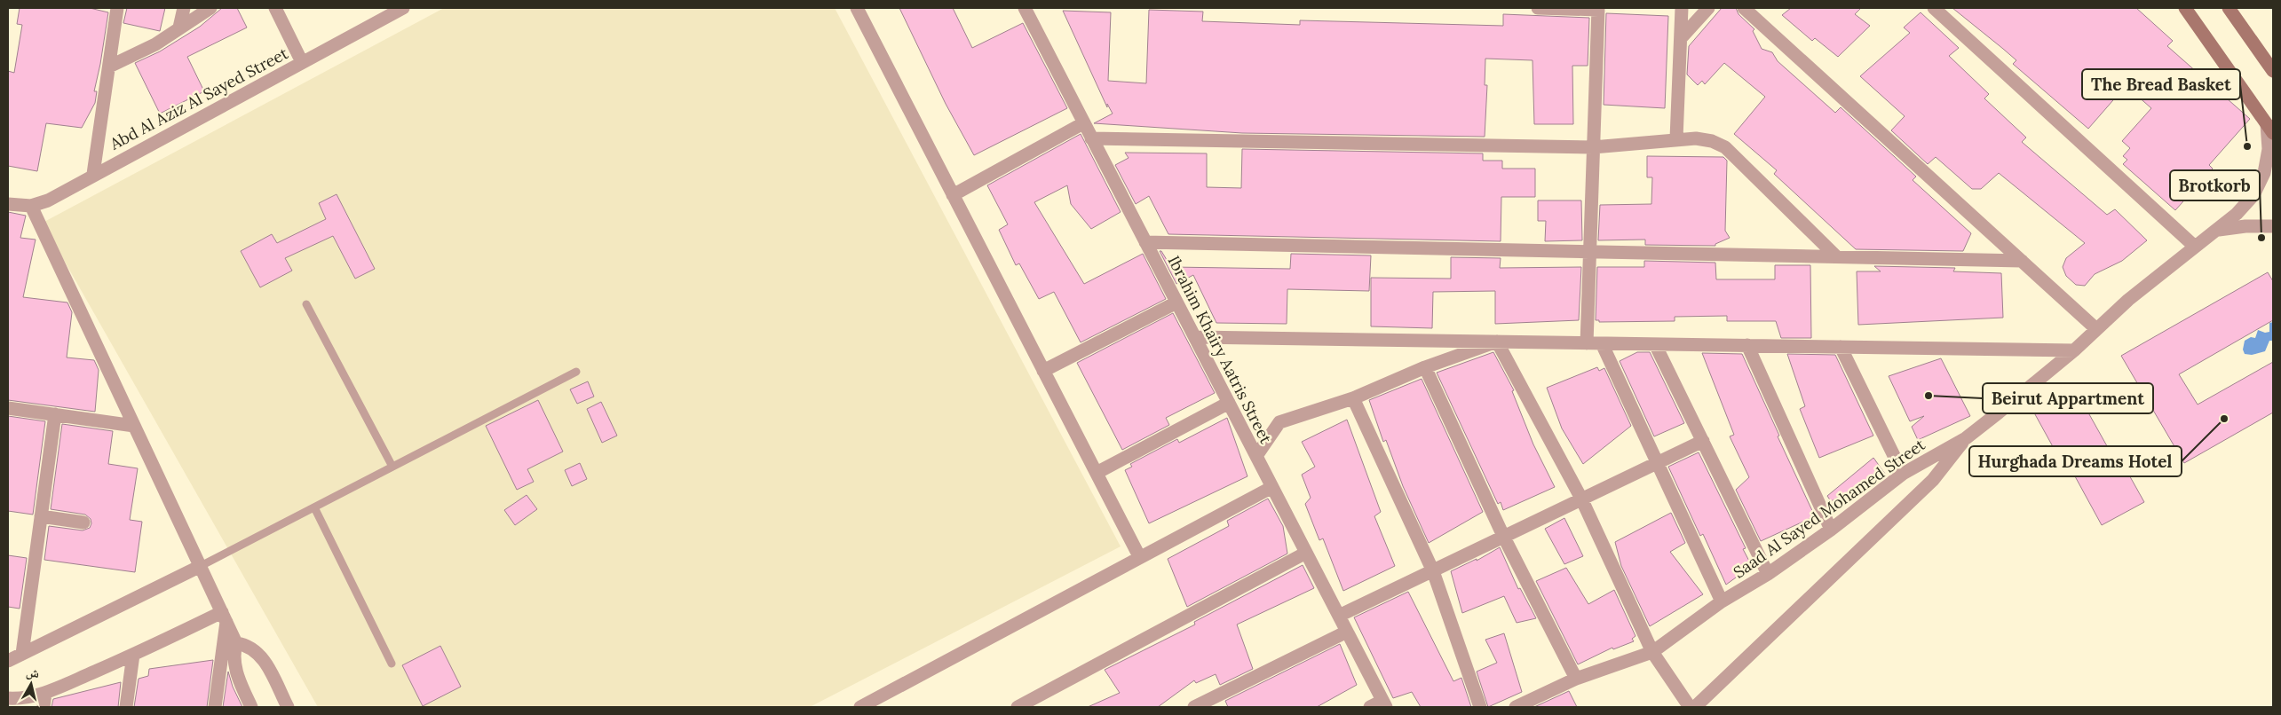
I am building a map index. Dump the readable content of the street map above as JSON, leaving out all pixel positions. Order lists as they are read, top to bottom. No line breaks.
{"streets":{"street":["Abd Al Aziz Al Sayed Street","Ibrahim Khairy Aatris Street","Saad Al Sayed Mohamed Street"]},"places":["The Bread Basket","Brotkorb","Beirut Appartment","Hurghada Dreams Hotel"],"north":"top"}
